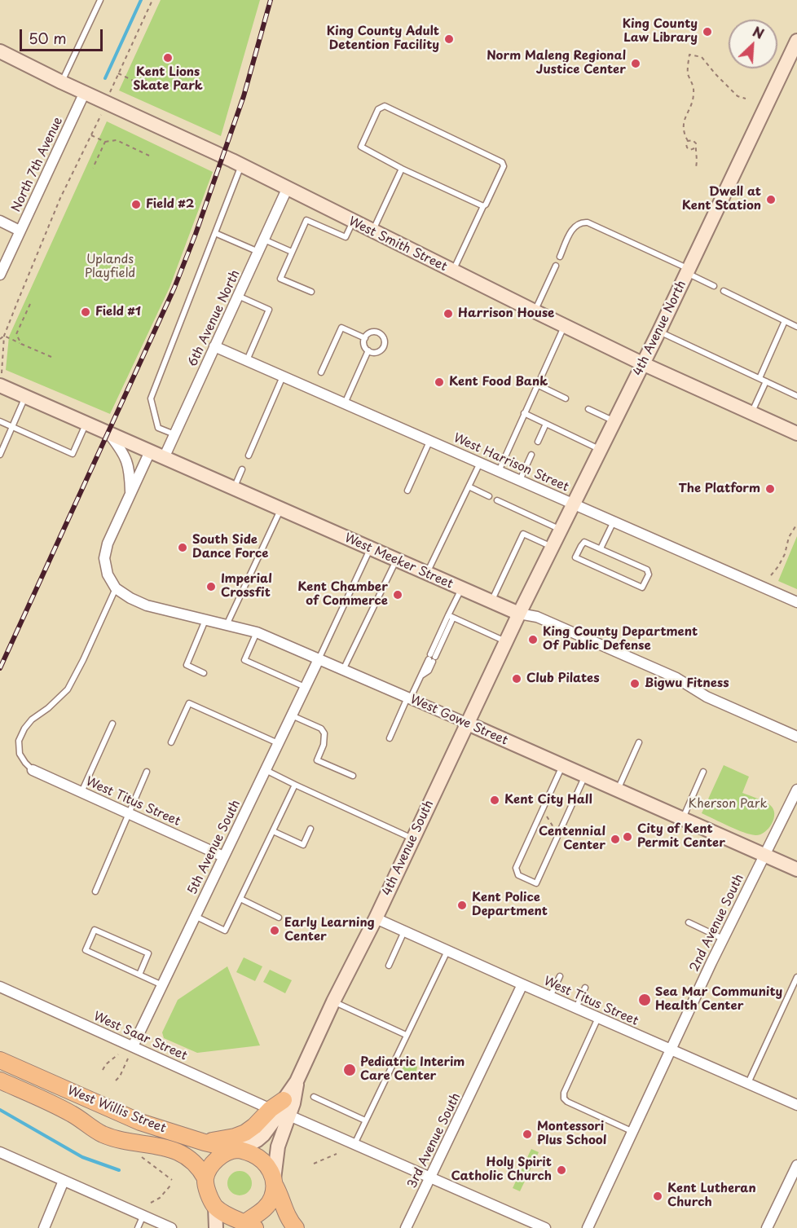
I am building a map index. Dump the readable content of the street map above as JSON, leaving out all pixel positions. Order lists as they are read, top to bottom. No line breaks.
{"streets":{"main road":["West Willis Street"],"street":["North 7th Avenue","West Smith Street","6th Avenue North","4th Avenue North","West Harrison Street","West Meeker Street","West Gowe Street","West Titus Street","5th Avenue South","4th Avenue South","2nd Avenue South","West Saar Street","3rd Avenue South"]},"crossings":[["North 7th Avenue","West Smith Street"],["West Smith Street","6th Avenue North"],["West Smith Street","4th Avenue North"],["6th Avenue North","West Harrison Street"],["6th Avenue North","West Meeker Street"],["4th Avenue North","West Harrison Street"],["4th Avenue North","West Meeker Street"],["4th Avenue North","4th Avenue South"],["West Meeker Street","4th Avenue South"],["West Gowe Street","5th Avenue South"],["West Gowe Street","4th Avenue South"],["West Gowe Street","2nd Avenue South"],["West Titus Street","5th Avenue South"],["West Titus Street","4th Avenue South"],["West Titus Street","2nd Avenue South"],["West Titus Street","3rd Avenue South"],["5th Avenue South","West Saar Street"],["4th Avenue South","West Saar Street"],["4th Avenue South","West Willis Street"]],"parks":["Uplands Playfield","Kherson Park"],"places":["King County Law Library","King County Adult Detention Facility","Kent Lions Skate Park","Norm Maleng Regional Justice Center","Dwell at Kent Station","Field #2","Field #1","Harrison House","Kent Food Bank","The Platform","South Side Dance Force","Imperial Crossfit","Kent Chamber of Commerce","King County Department Of Public Defense","Club Pilates","Bigwu Fitness","Kent City Hall","City of Kent Permit Center","Centennial Center","Kent Police Department","Early Learning Center","Sea Mar Community Health Center","Pediatric Interim Care Center","Montessori Plus School","Holy Spirit Catholic Church","Kent Lutheran Church"],"scale_bar":"50 m","north":"top right"}
